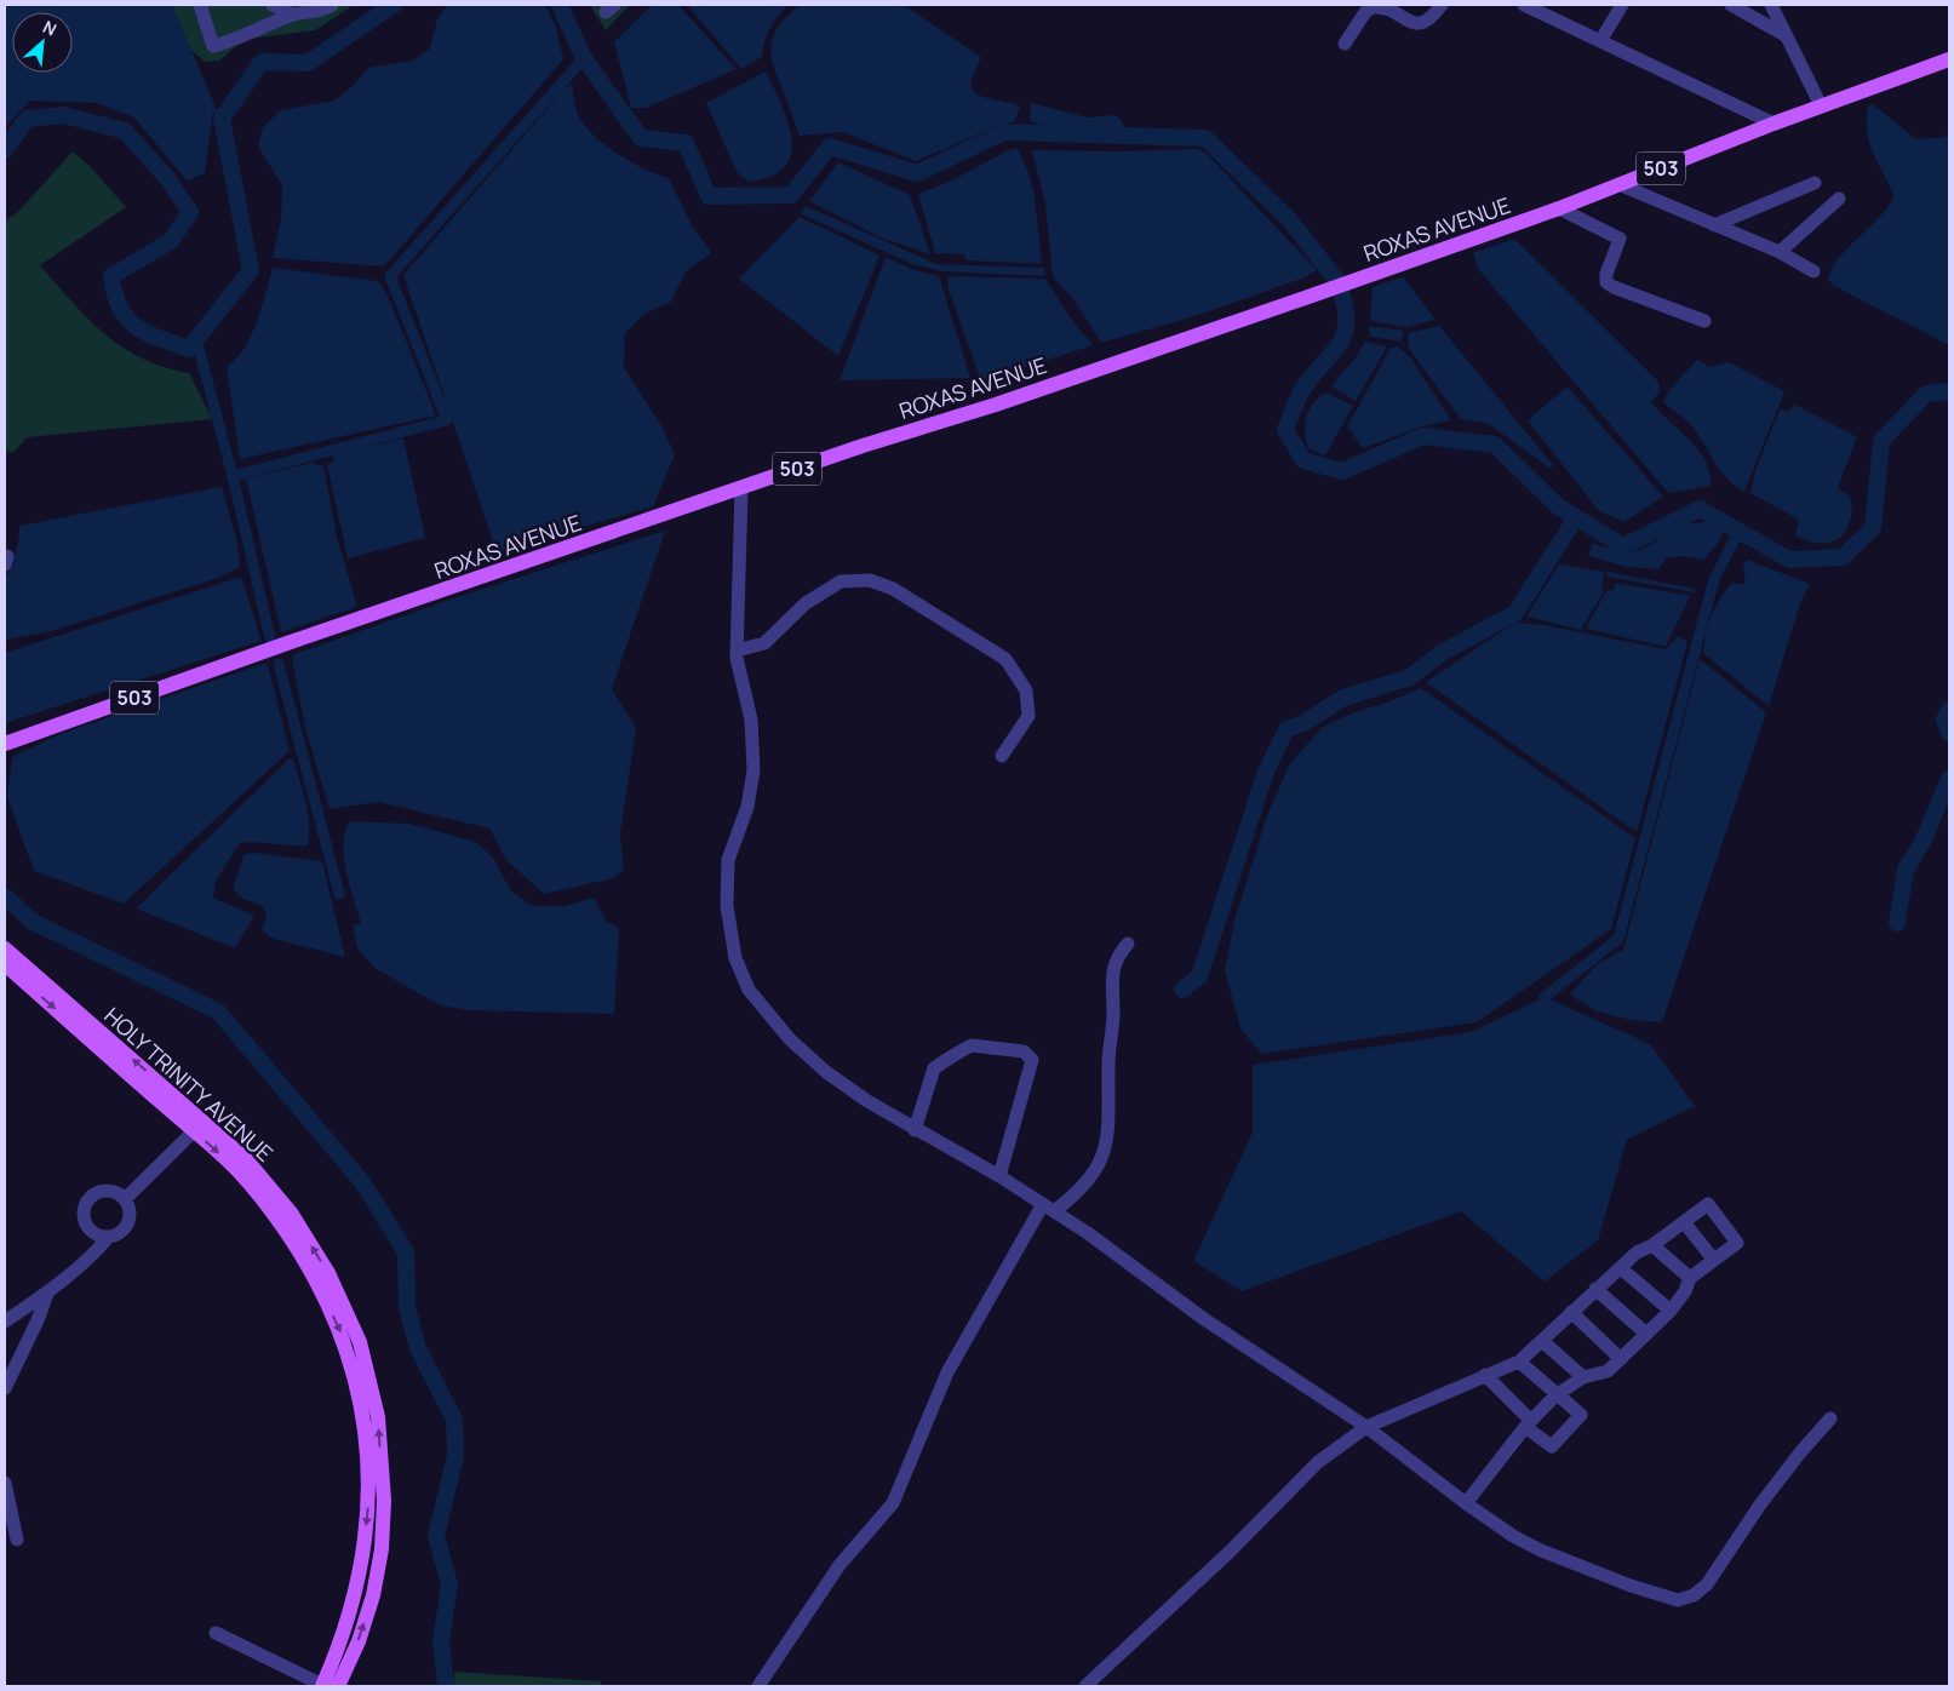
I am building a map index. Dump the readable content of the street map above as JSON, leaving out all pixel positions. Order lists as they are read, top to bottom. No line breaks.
{"streets":{"main road":["503","ROXAS AVENUE","HOLY TRINITY AVENUE"]},"north":"top right"}
